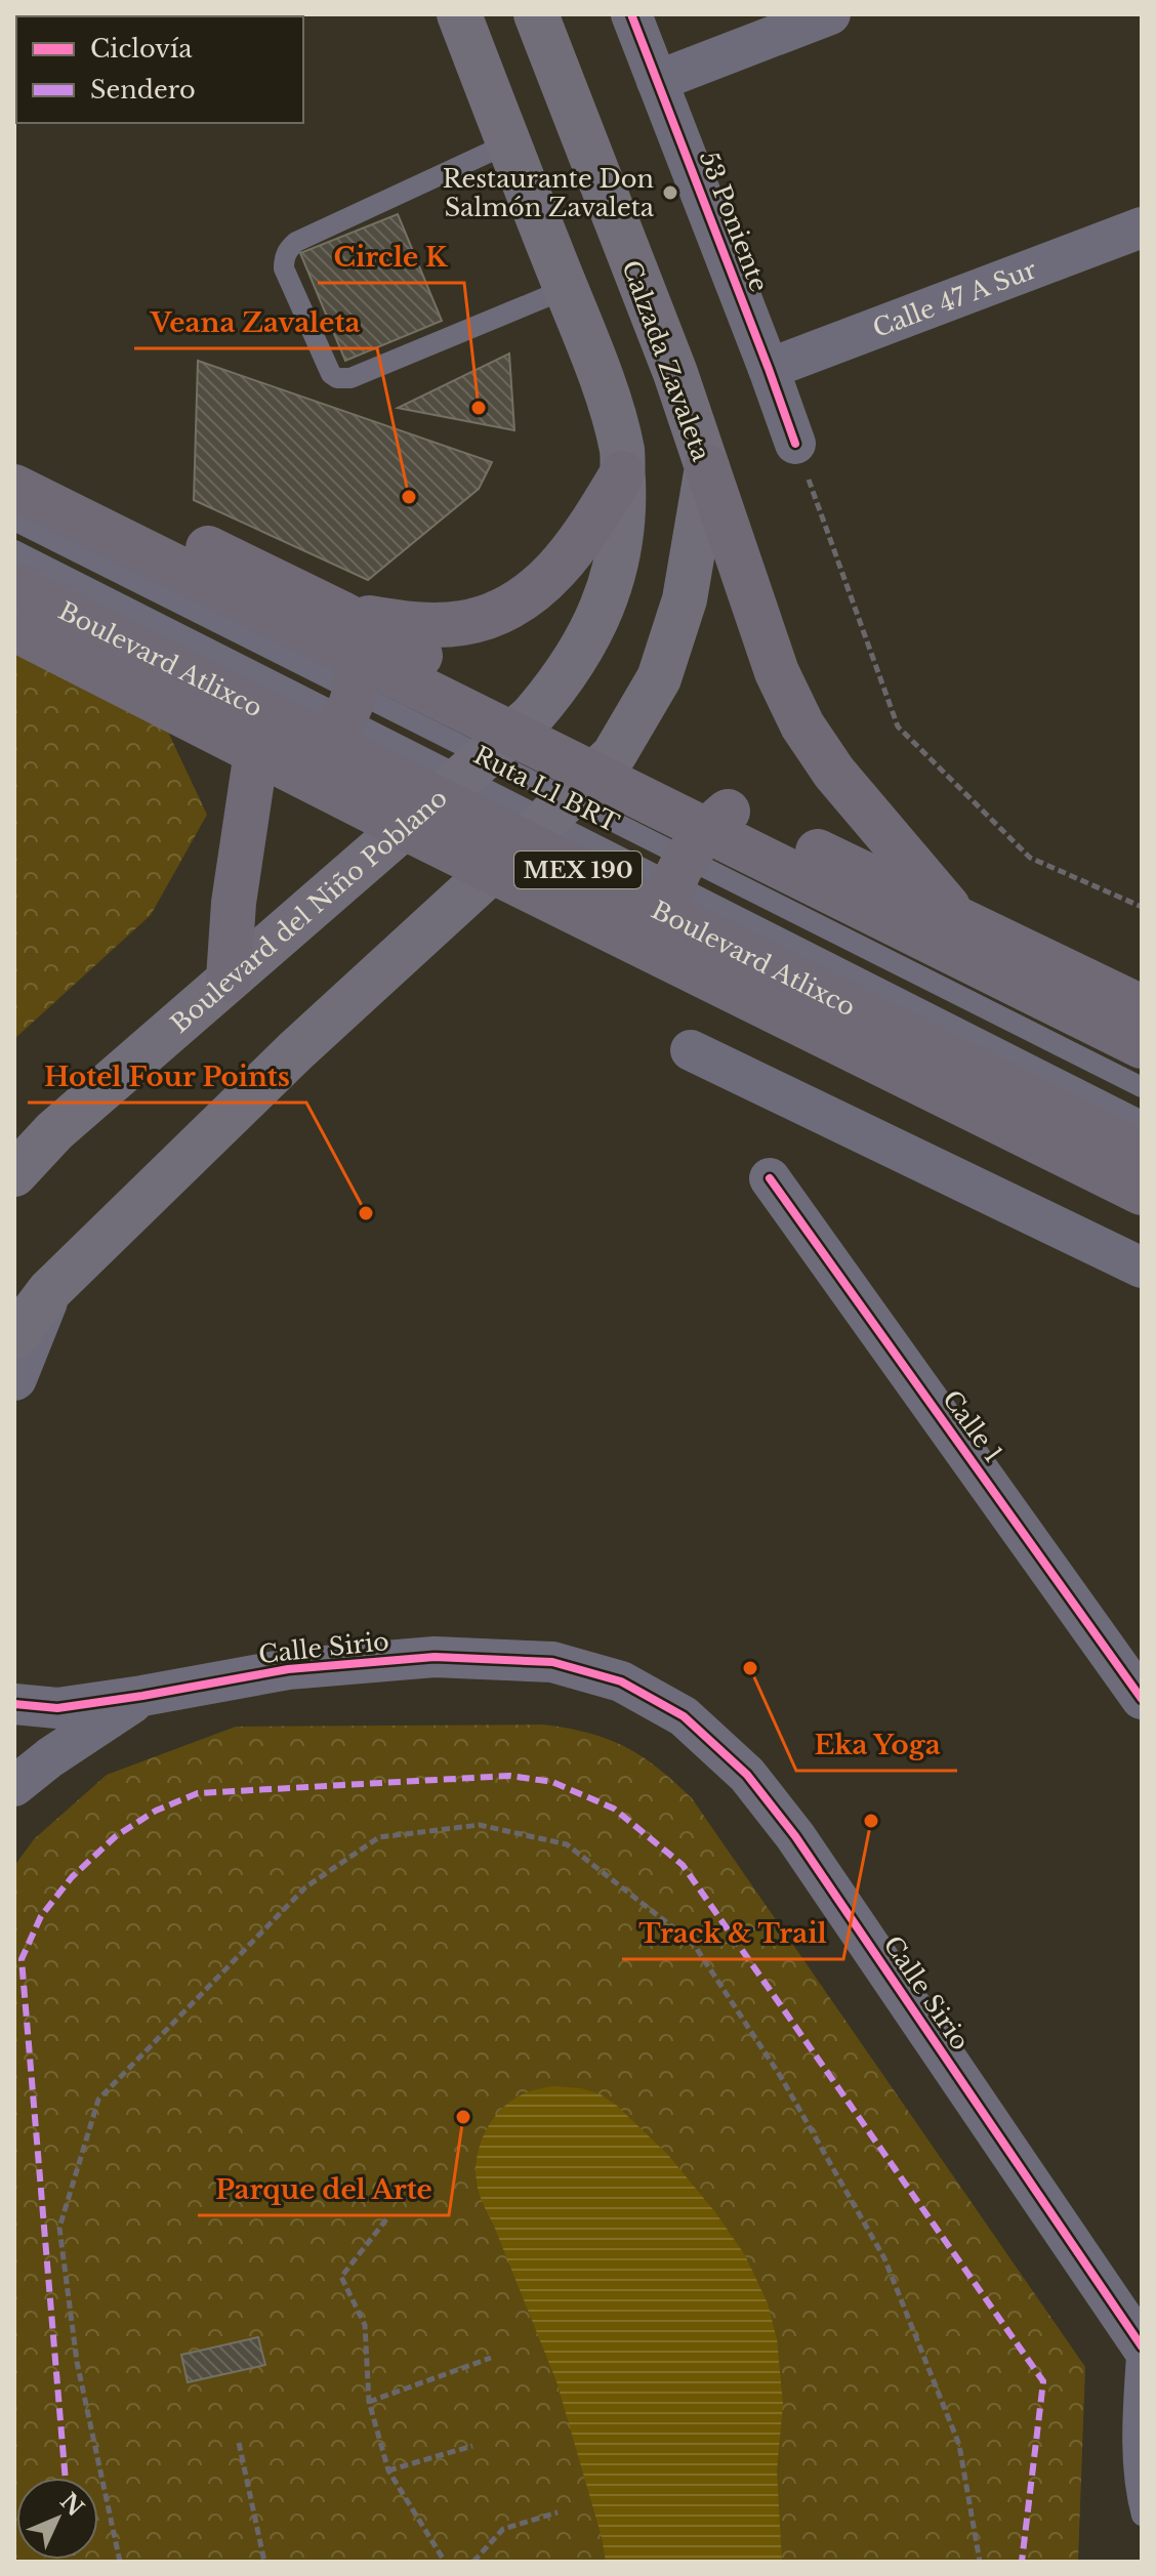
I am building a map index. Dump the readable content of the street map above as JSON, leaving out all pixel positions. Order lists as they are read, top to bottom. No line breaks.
{"streets":{"main road":["Calzada Zavaleta","Boulevard Atlixco","MEX 190","Boulevard del Niño Poblano"],"street":["53 Poniente","Calle 47 A Sur","Calle 1","Calle Sirio"],"lane":["Ruta L1 BRT"]},"crossings":[["53 Poniente","Calle 47 A Sur"]],"places":["Restaurante Don Salmón Zavaleta","Circle K","Veana Zavaleta","Hotel Four Points","Eka Yoga","Track & Trail","Parque del Arte"],"legend":["Ciclovía","Sendero"],"north":"top right"}
